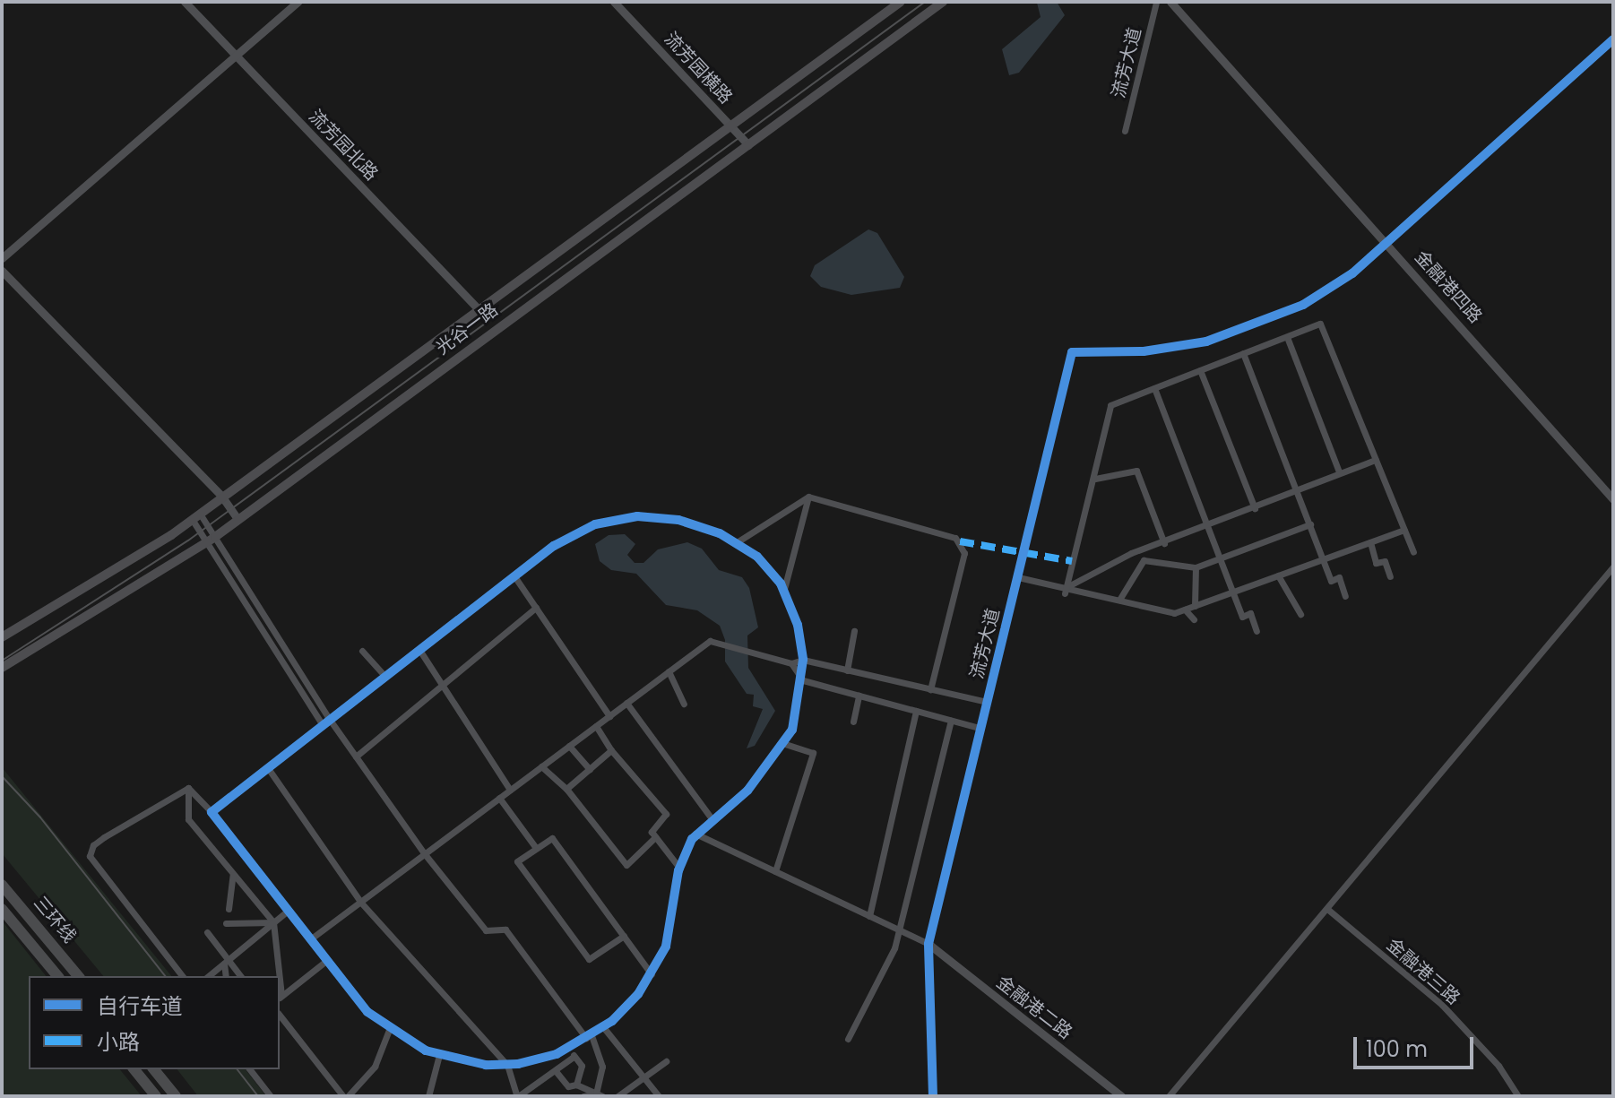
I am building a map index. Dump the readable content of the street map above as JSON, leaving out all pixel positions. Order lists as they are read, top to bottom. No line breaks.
{"streets":{"highway":["三环线"],"main road":["光谷一路"],"street":["流芳大道","流芳园横路","流芳园北路","金融港四路","金融港三路","金融港二路"]},"crossings":[["流芳大道","金融港四路"],["流芳大道","金融港二路"],["流芳园横路","光谷一路"],["流芳园北路","光谷一路"]],"legend":["自行车道","小路"],"scale_bar":"100 m"}
